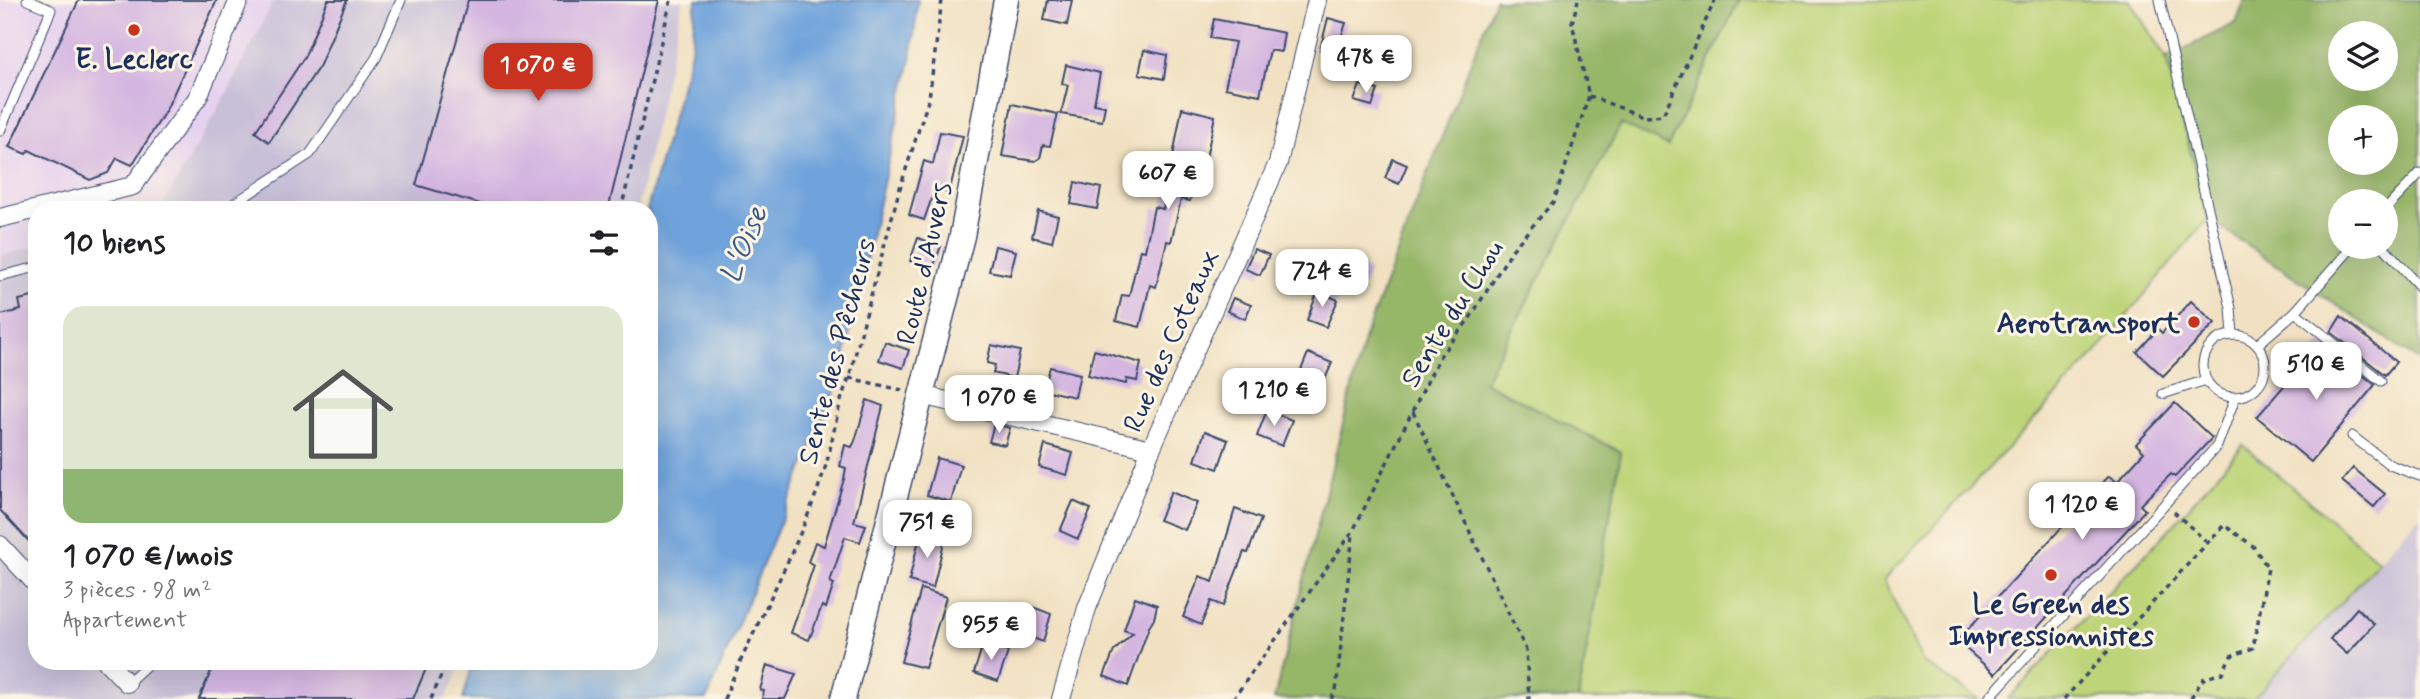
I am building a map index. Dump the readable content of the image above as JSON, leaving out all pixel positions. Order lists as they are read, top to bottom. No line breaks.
{"streets":{"main road":["Route d'Auvers"],"street":["Rue des Coteaux"],"path":["Sente du Chou","Sente des Pêcheurs"]},"water":["L'Oise"],"places":["E. Leclerc","Aerotransport","Le Green des Impressionnistes"],"page":{"map_buttons":["+","−"],"price":["478 €","1 070 €","607 €","724 €","510 €","1 210 €","1 070 €","1 120 €","751 €","955 €"],"heading":"10 biens","list":[{"name":"1 070 €/mois","note":"3 pièces · 98 m² · Appartement"}]}}
